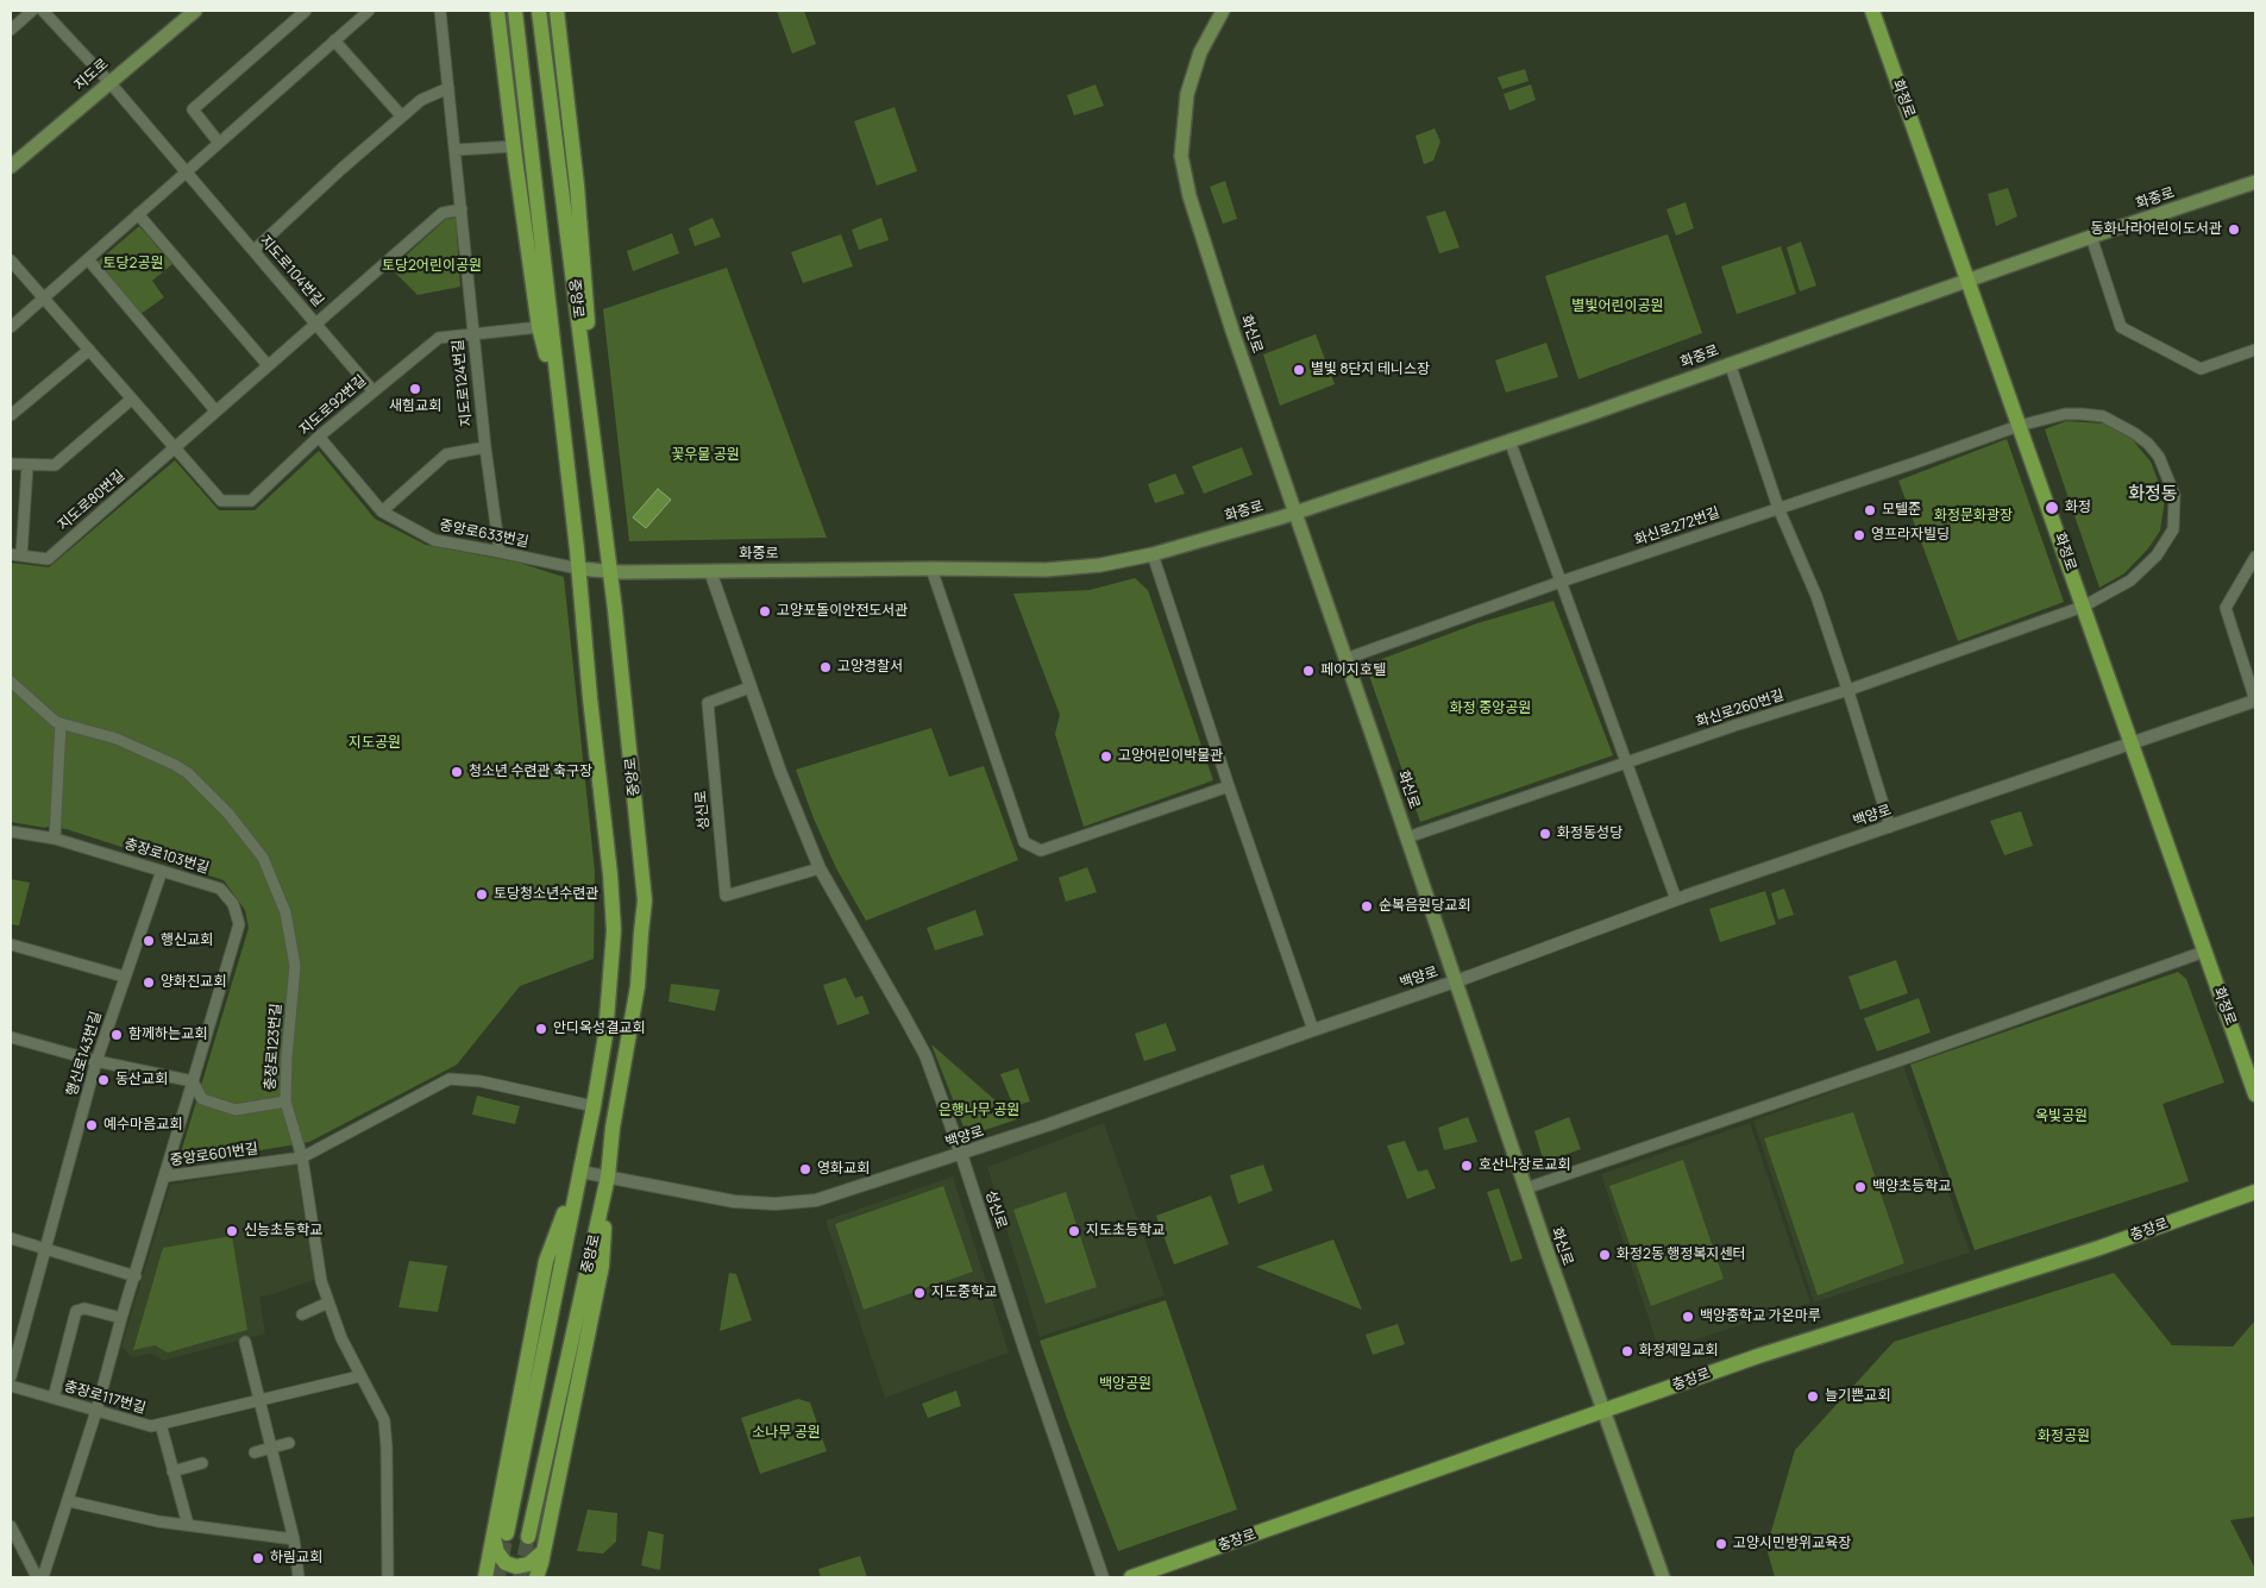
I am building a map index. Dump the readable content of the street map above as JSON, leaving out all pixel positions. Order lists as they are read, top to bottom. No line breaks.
{"streets":{"main road":["지도로","화정로","화중로","중앙로","화신로","충장로"],"street":["지도로104번길","지도로124번길","지도로92번길","지도로80번길","화신로272번길","중앙로633번길","화신로260번길","성신로","백양로","충장로103번길","충장로123번길","행신로143번길","중앙로601번길","충장로117번길"]},"crossings":[["지도로","지도로104번길"],["화정로","화중로"],["화정로","화신로272번길"],["화정로","화신로260번길"],["화정로","백양로"],["화중로","중앙로"],["화중로","화신로"],["화중로","중앙로633번길"],["화중로","성신로"],["지도로104번길","지도로92번길"],["중앙로","중앙로633번길"],["중앙로","백양로"],["중앙로","중앙로601번길"],["화신로","화신로272번길"],["화신로","화신로260번길"],["화신로","백양로"],["화신로","충장로"],["지도로124번길","지도로92번길"],["지도로124번길","중앙로633번길"],["지도로92번길","지도로80번길"],["지도로92번길","중앙로633번길"],["화신로272번길","화신로260번길"],["성신로","백양로"],["충장로103번길","행신로143번길"],["충장로103번길","중앙로601번길"],["충장로123번길","중앙로601번길"],["충장로123번길","충장로117번길"],["중앙로601번길","충장로117번길"]],"districts":["화정동"],"parks":["토당2공원","토당2어린이공원","별빛어린이공원","꽃우물 공원","화정문화광장","화정 중앙공원","지도공원","은행나무 공원","옥빛공원","백양공원","소나무 공원","화정공원"],"places":["동화나라어린이도서관","별빛 8단지 테니스장","새힘교회","화정","모텔준","영프라자빌딩","고양포돌이안전도서관","고양경찰서","페이지호텔","고양어린이박물관","청소년 수련관 축구장","화정동성당","토당청소년수련관","순복음원당교회","행신교회","양화진교회","안디옥성결교회","함께하는교회","동산교회","예수마음교회","호산나장로교회","영화교회","백양초등학교","신능초등학교","지도초등학교","화정2동 행정복지센터","지도중학교","백양중학교 가온마루","화정제일교회","늘기쁜교회","고양시민방위교육장","하림교회"]}
